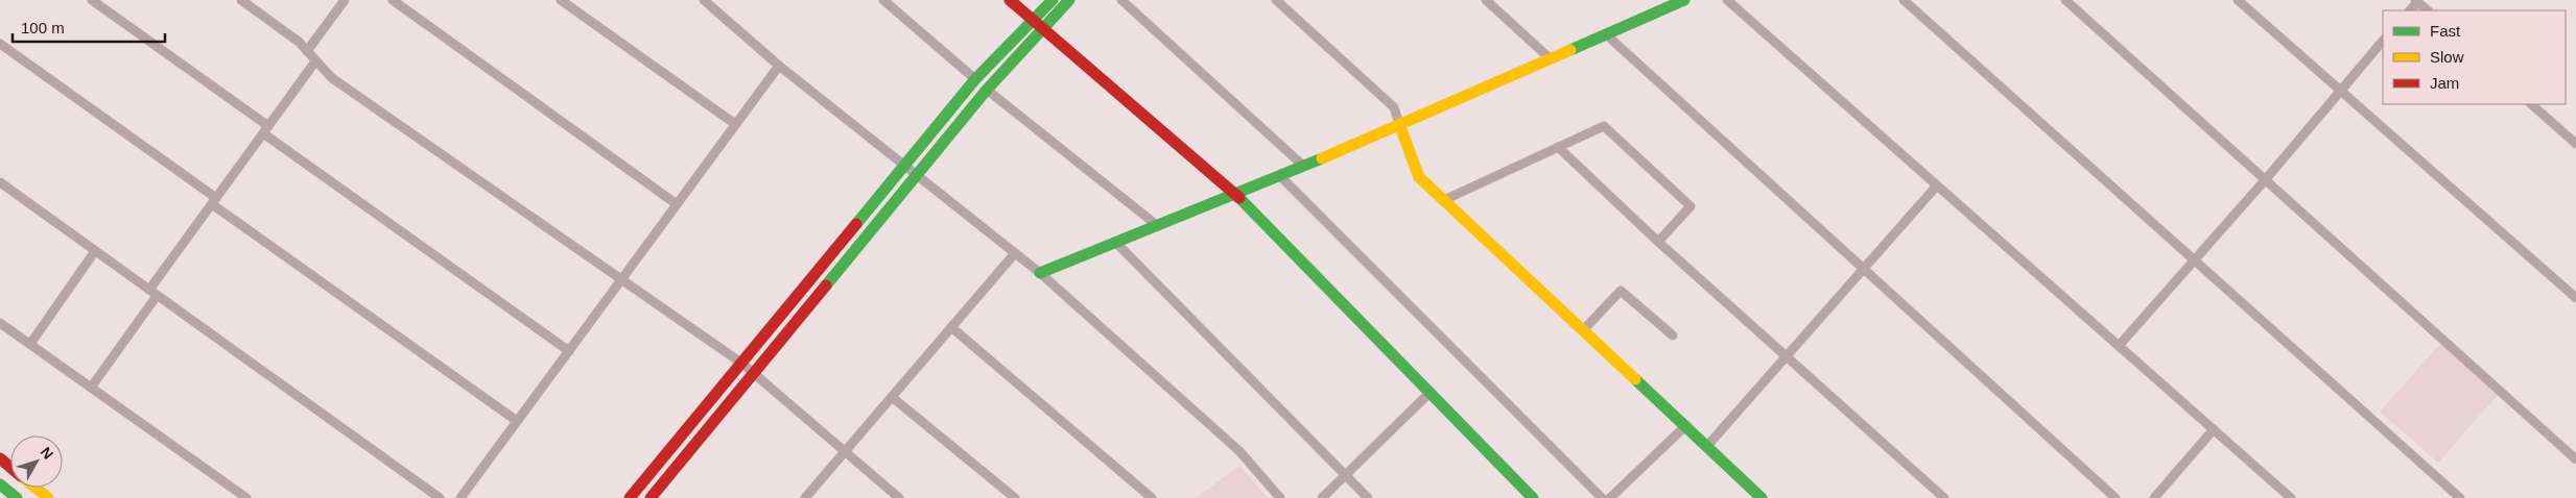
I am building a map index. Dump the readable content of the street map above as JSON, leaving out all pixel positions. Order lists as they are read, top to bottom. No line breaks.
{"legend":["Fast","Slow","Jam"],"scale_bar":"100 m","north":"top right"}
